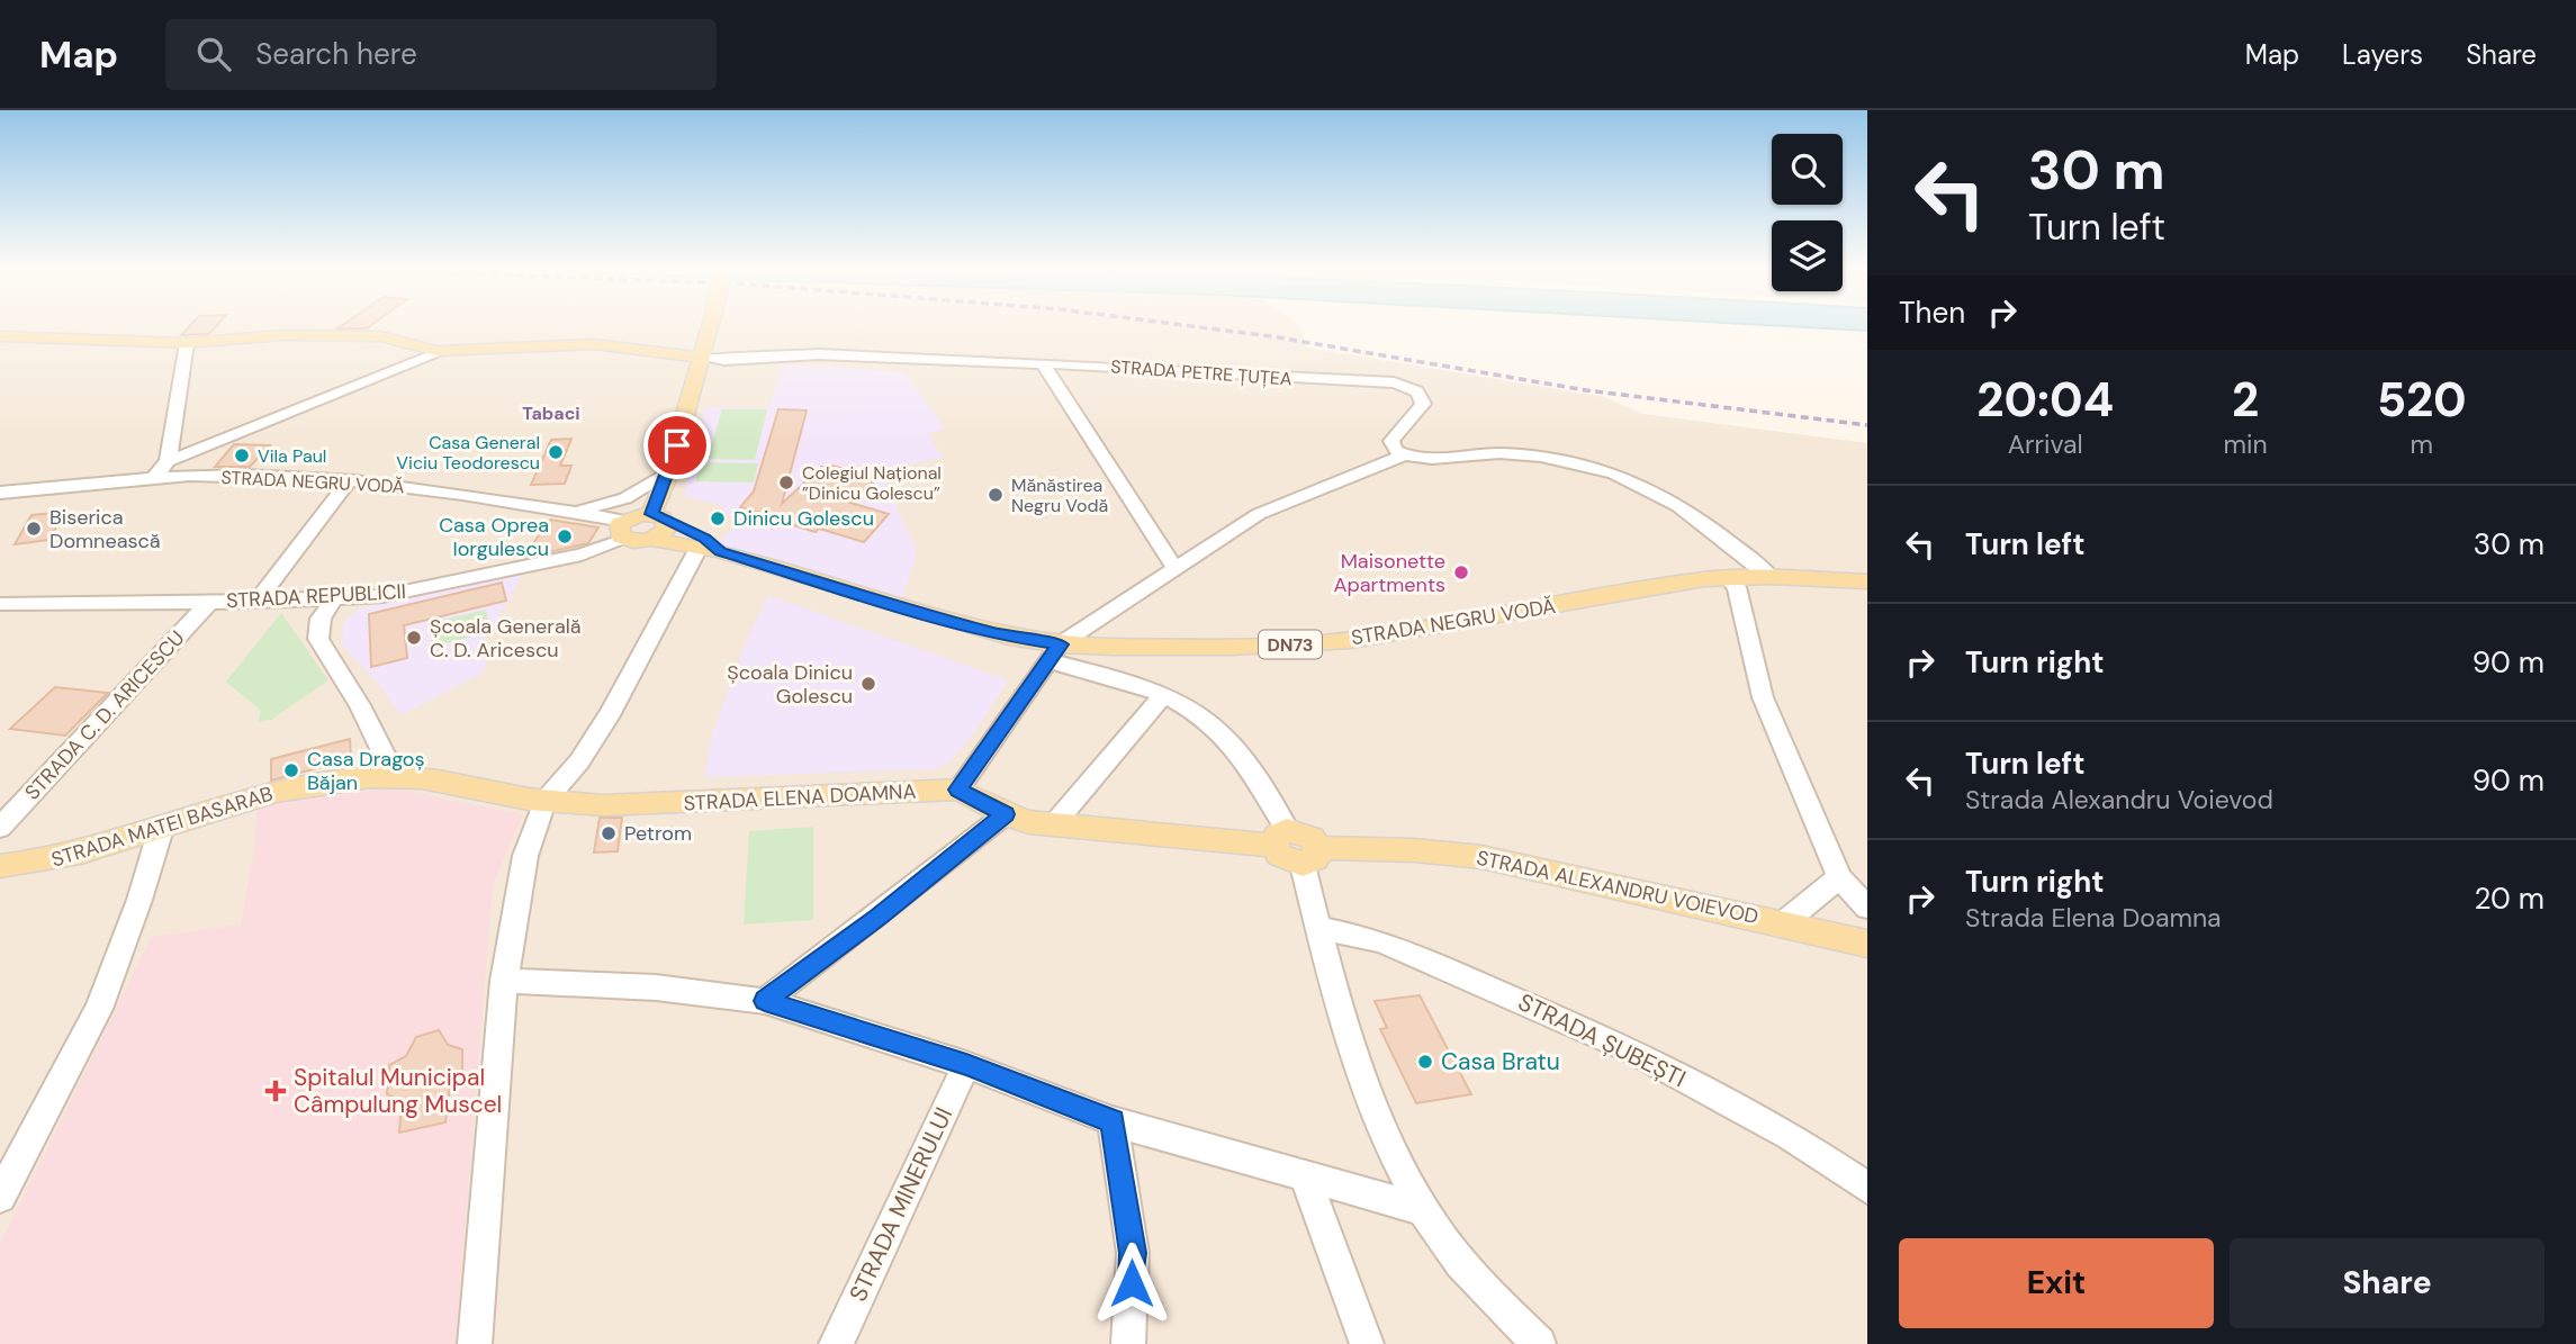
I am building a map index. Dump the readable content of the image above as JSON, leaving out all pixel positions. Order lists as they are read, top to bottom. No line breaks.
{"streets":{"main road":["STRADA NEGRU VODĂ","DN73","STRADA ELENA DOAMNA","STRADA MATEI BASARAB","STRADA ALEXANDRU VOIEVOD"],"street":["STRADA PETRE ȚUȚEA","STRADA REPUBLICII","STRADA C. D. ARICESCU","STRADA ȘUBEȘTI","STRADA MINERULUI"]},"crossings":[["STRADA NEGRU VODĂ","STRADA REPUBLICII"],["STRADA NEGRU VODĂ","DN73"],["STRADA REPUBLICII","DN73"],["STRADA REPUBLICII","STRADA C. D. ARICESCU"],["STRADA ELENA DOAMNA","STRADA MATEI BASARAB"]],"districts":["Tabaci"],"places":{"other":["Casa General Viciu Teodorescu","Vila Paul","Colegiul Național ”Dinicu Golescu”","Mănăstirea Negru Vodă","Dinicu Golescu","Biserica Domnească","Casa Oprea Iorgulescu","Maisonette Apartments","Școala Generală C. D. Aricescu","Școala Dinicu Golescu","Casa Dragoș Băjan","Petrom","Casa Bratu"],"health":["Spitalul Municipal Câmpulung Muscel"]},"page":{"header":"Map","search":"Search here","nav":["Map","Layers","Share"],"turn":["30 m","Turn left"],"then":"Then","eta":["20:04","Arrival","2","min","520","m"],"list":[{"name":"Turn left","value":"30 m"},{"name":"Turn right","value":"90 m"},{"name":"Turn left","note":"Strada Alexandru Voievod","value":"90 m"},{"name":"Turn right","note":"Strada Elena Doamna","value":"20 m"}],"buttons":["Exit","Share"]}}
